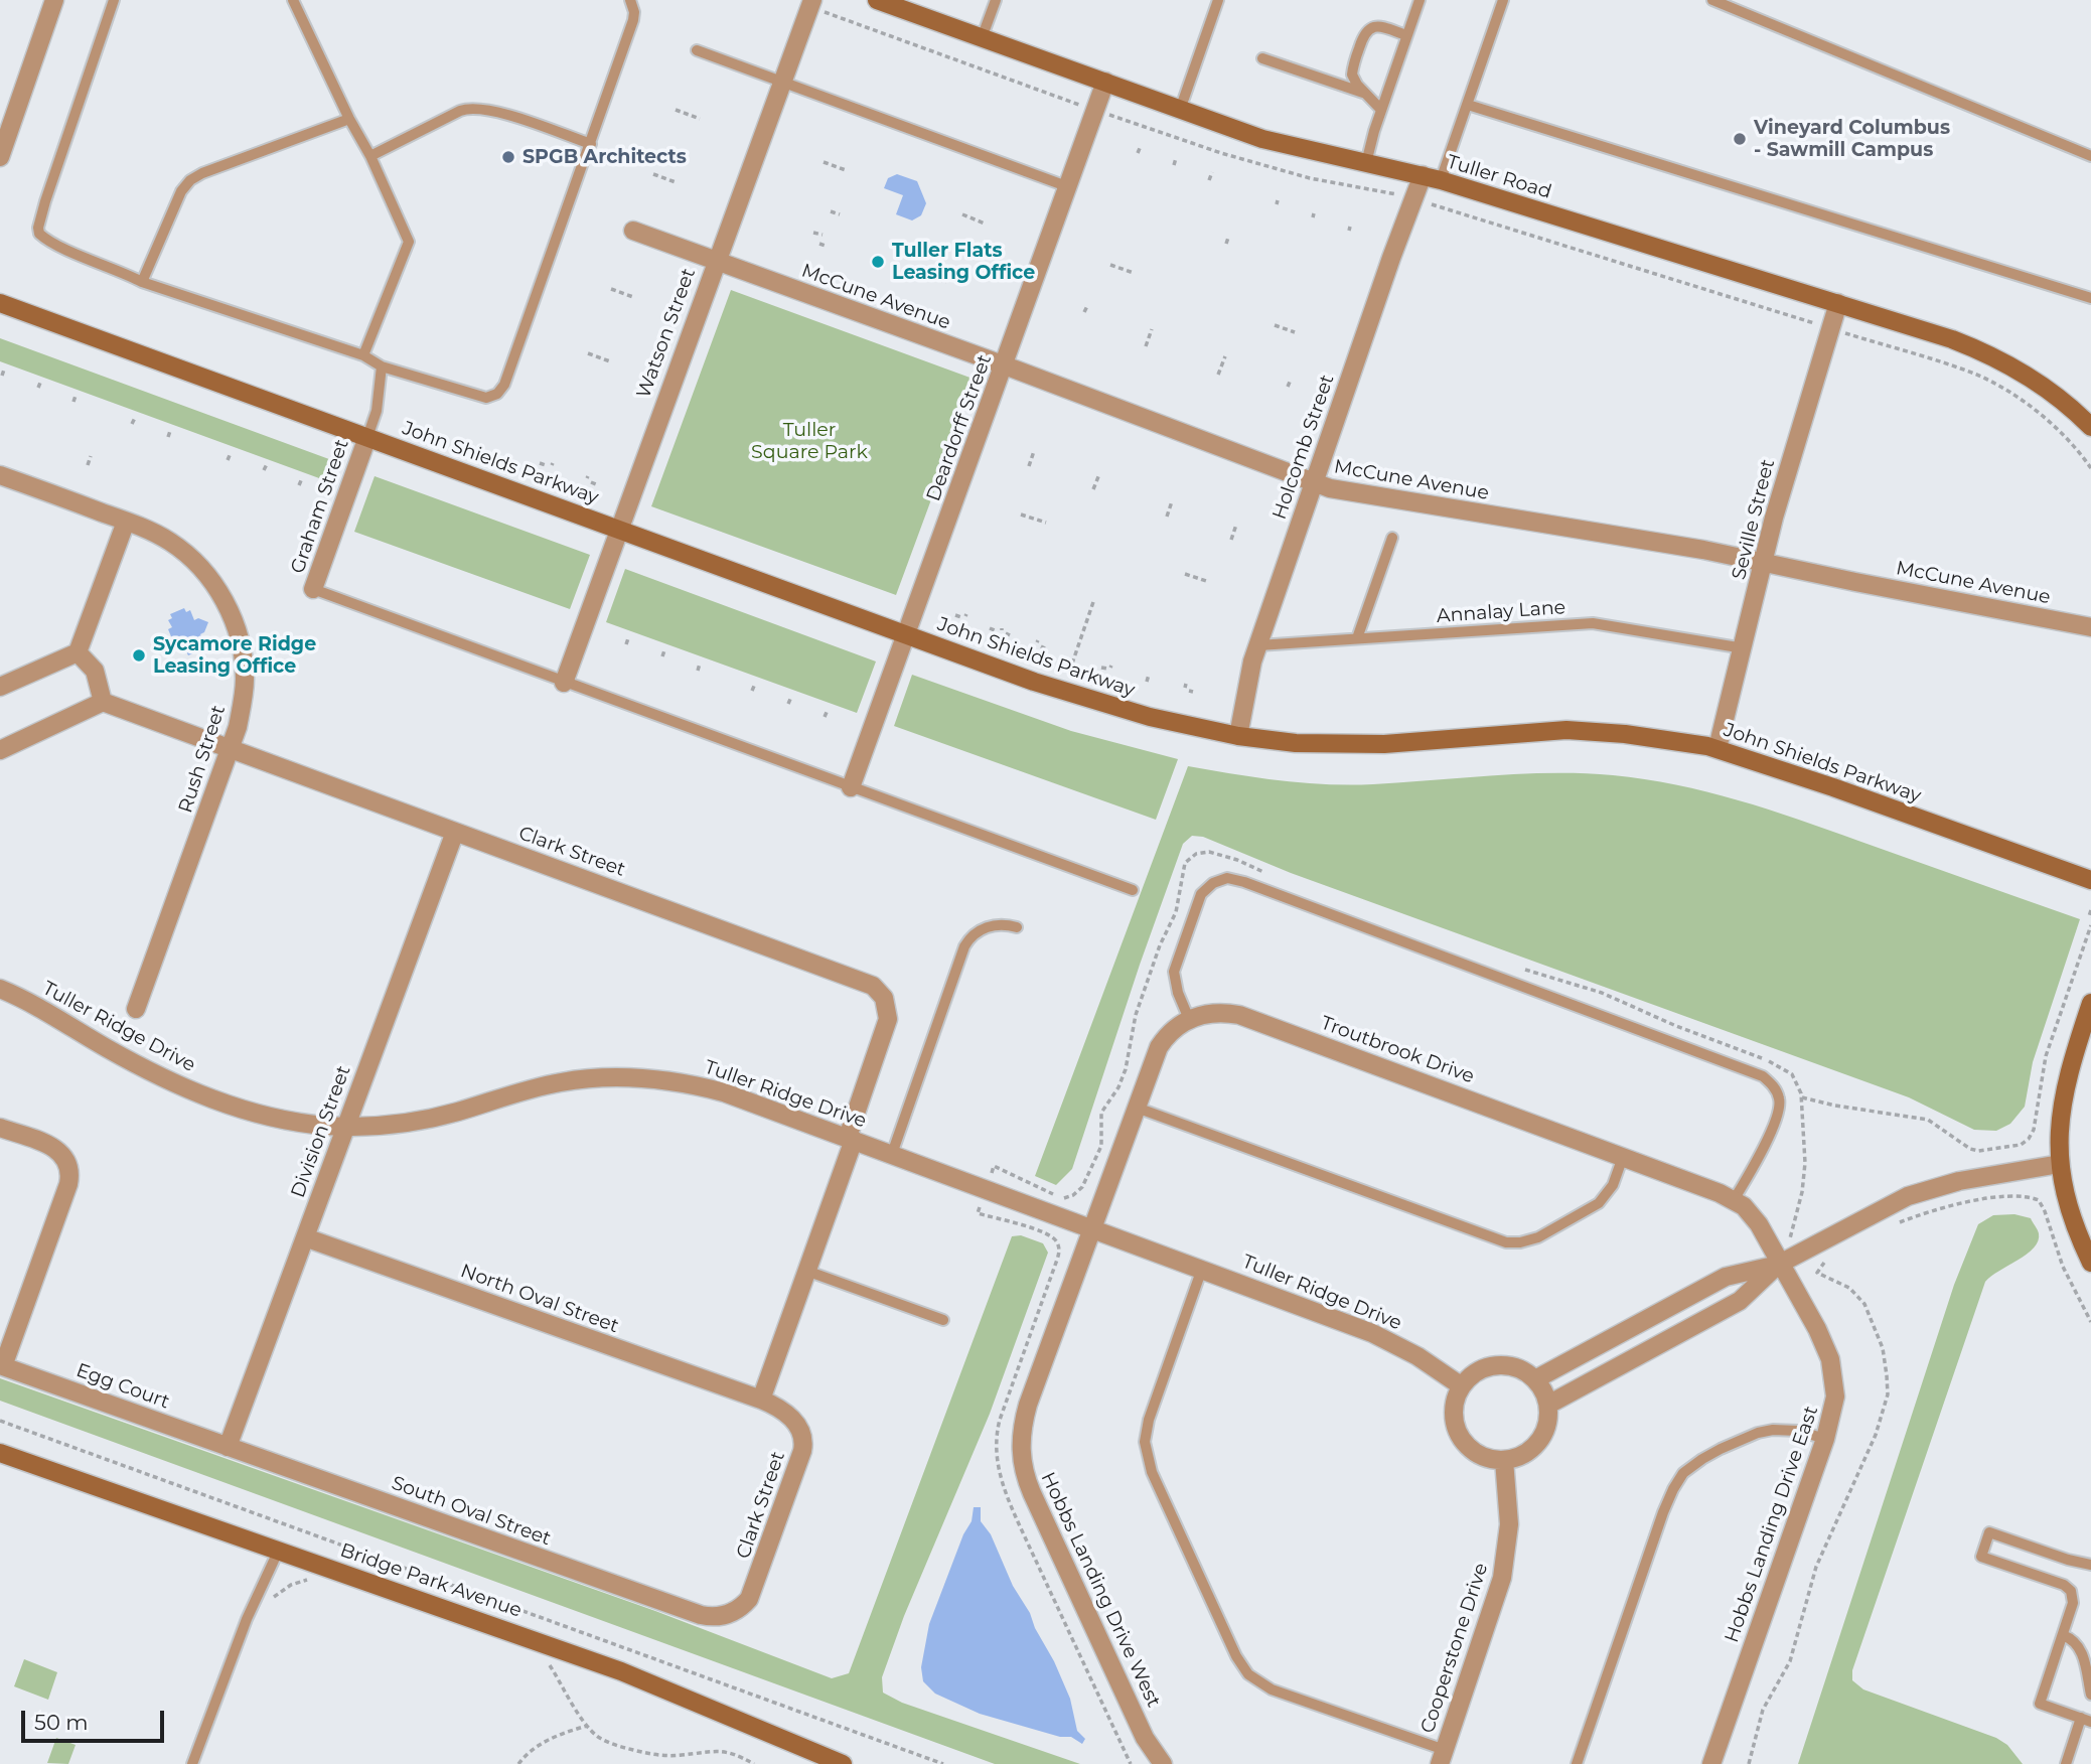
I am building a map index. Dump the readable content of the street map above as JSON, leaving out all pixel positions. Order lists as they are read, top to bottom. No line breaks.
{"streets":{"street":["Tuller Road","McCune Avenue","Watson Street","Deardorff Street","Holcomb Street","John Shields Parkway","Graham Street","Seville Street","Rush Street","Clark Street","Tuller Ridge Drive","Troutbrook Drive","Division Street","North Oval Street","Egg Court","South Oval Street","Hobbs Landing Drive East","Bridge Park Avenue","Hobbs Landing Drive West","Cooperstone Drive"],"lane":["Annalay Lane"]},"crossings":[["Tuller Road","Deardorff Street"],["Tuller Road","Holcomb Street"],["Tuller Road","Seville Street"],["McCune Avenue","Watson Street"],["McCune Avenue","Deardorff Street"],["McCune Avenue","Holcomb Street"],["McCune Avenue","Seville Street"],["Watson Street","John Shields Parkway"],["Deardorff Street","John Shields Parkway"],["Holcomb Street","John Shields Parkway"],["Holcomb Street","Annalay Lane"],["John Shields Parkway","Graham Street"],["John Shields Parkway","Seville Street"],["Seville Street","Annalay Lane"],["Rush Street","Clark Street"],["Clark Street","Tuller Ridge Drive"],["Clark Street","Division Street"],["Clark Street","North Oval Street"],["Clark Street","South Oval Street"],["Tuller Ridge Drive","Division Street"],["Tuller Ridge Drive","Hobbs Landing Drive West"],["Tuller Ridge Drive","Cooperstone Drive"],["Troutbrook Drive","Hobbs Landing Drive East"],["Division Street","North Oval Street"],["Division Street","Egg Court"],["Division Street","South Oval Street"],["Egg Court","South Oval Street"]],"parks":["Tuller Square Park"],"places":["Vineyard Columbus - Sawmill Campus","SPGB Architects","Tuller Flats Leasing Office","Sycamore Ridge Leasing Office"],"scale_bar":"50 m"}
